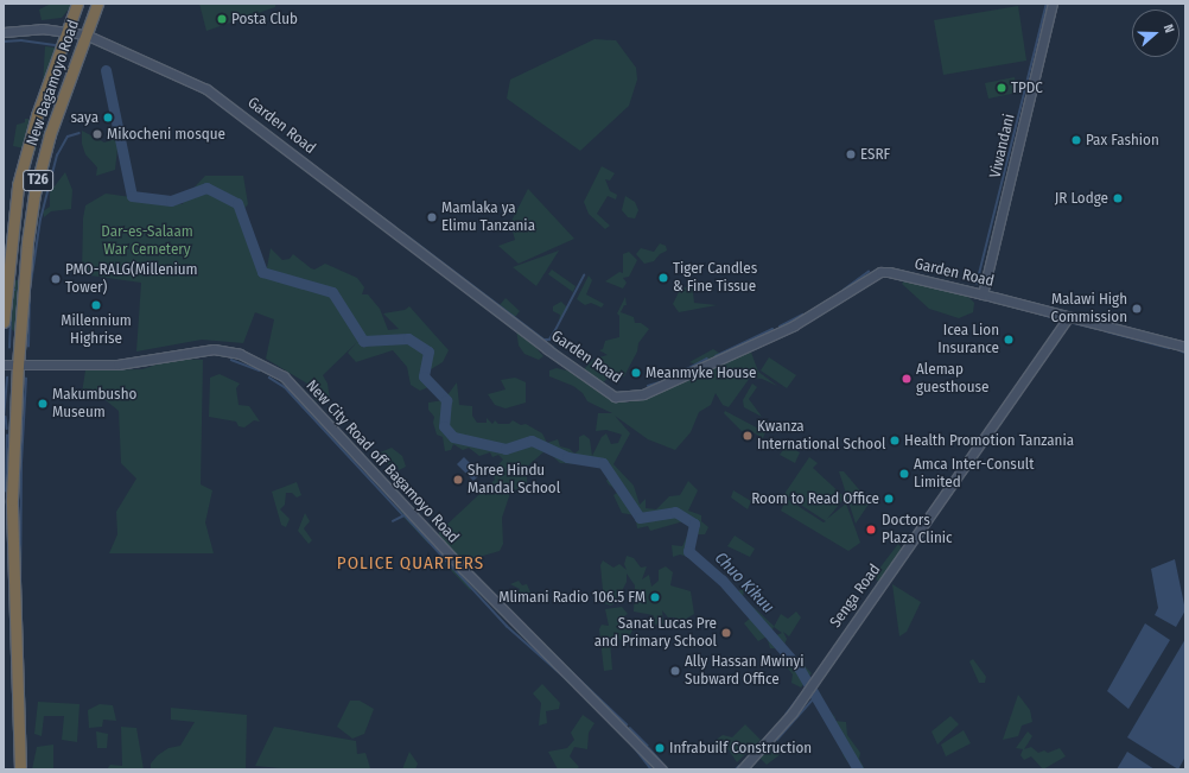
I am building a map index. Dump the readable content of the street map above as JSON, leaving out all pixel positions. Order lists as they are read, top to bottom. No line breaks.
{"streets":{"highway":["New Bagamoyo Road","T26"],"street":["Garden Road","Viwandani","New City Road off Bagamoyo Road","Senga Road"]},"crossings":[["New Bagamoyo Road","Garden Road"],["New Bagamoyo Road","New City Road off Bagamoyo Road"],["Garden Road","Viwandani"],["Garden Road","Senga Road"]],"districts":["POLICE QUARTERS"],"water":["Chuo Kikuu"],"parks":["Dar-es-Salaam War Cemetery"],"places":["Posta Club","TPDC","saya","Mikocheni mosque","Pax Fashion","ESRF","JR Lodge","Mamlaka ya Elimu Tanzania","Tiger Candles & Fine Tissue","PMO-RALG(Millenium Tower)","Millennium Highrise","Malawi High Commission","Icea Lion Insurance","Meanmyke House","Alemap guesthouse","Makumbusho Museum","Kwanza International School","Health Promotion Tanzania","Amca Inter-Consult Limited","Shree Hindu Mandal School","Room to Read Office","Doctors Plaza Clinic","Mlimani Radio 106.5 FM","Sanat Lucas Pre and Primary School","Ally Hassan Mwinyi Subward Office","Infrabuilf Construction"],"north":"right"}
